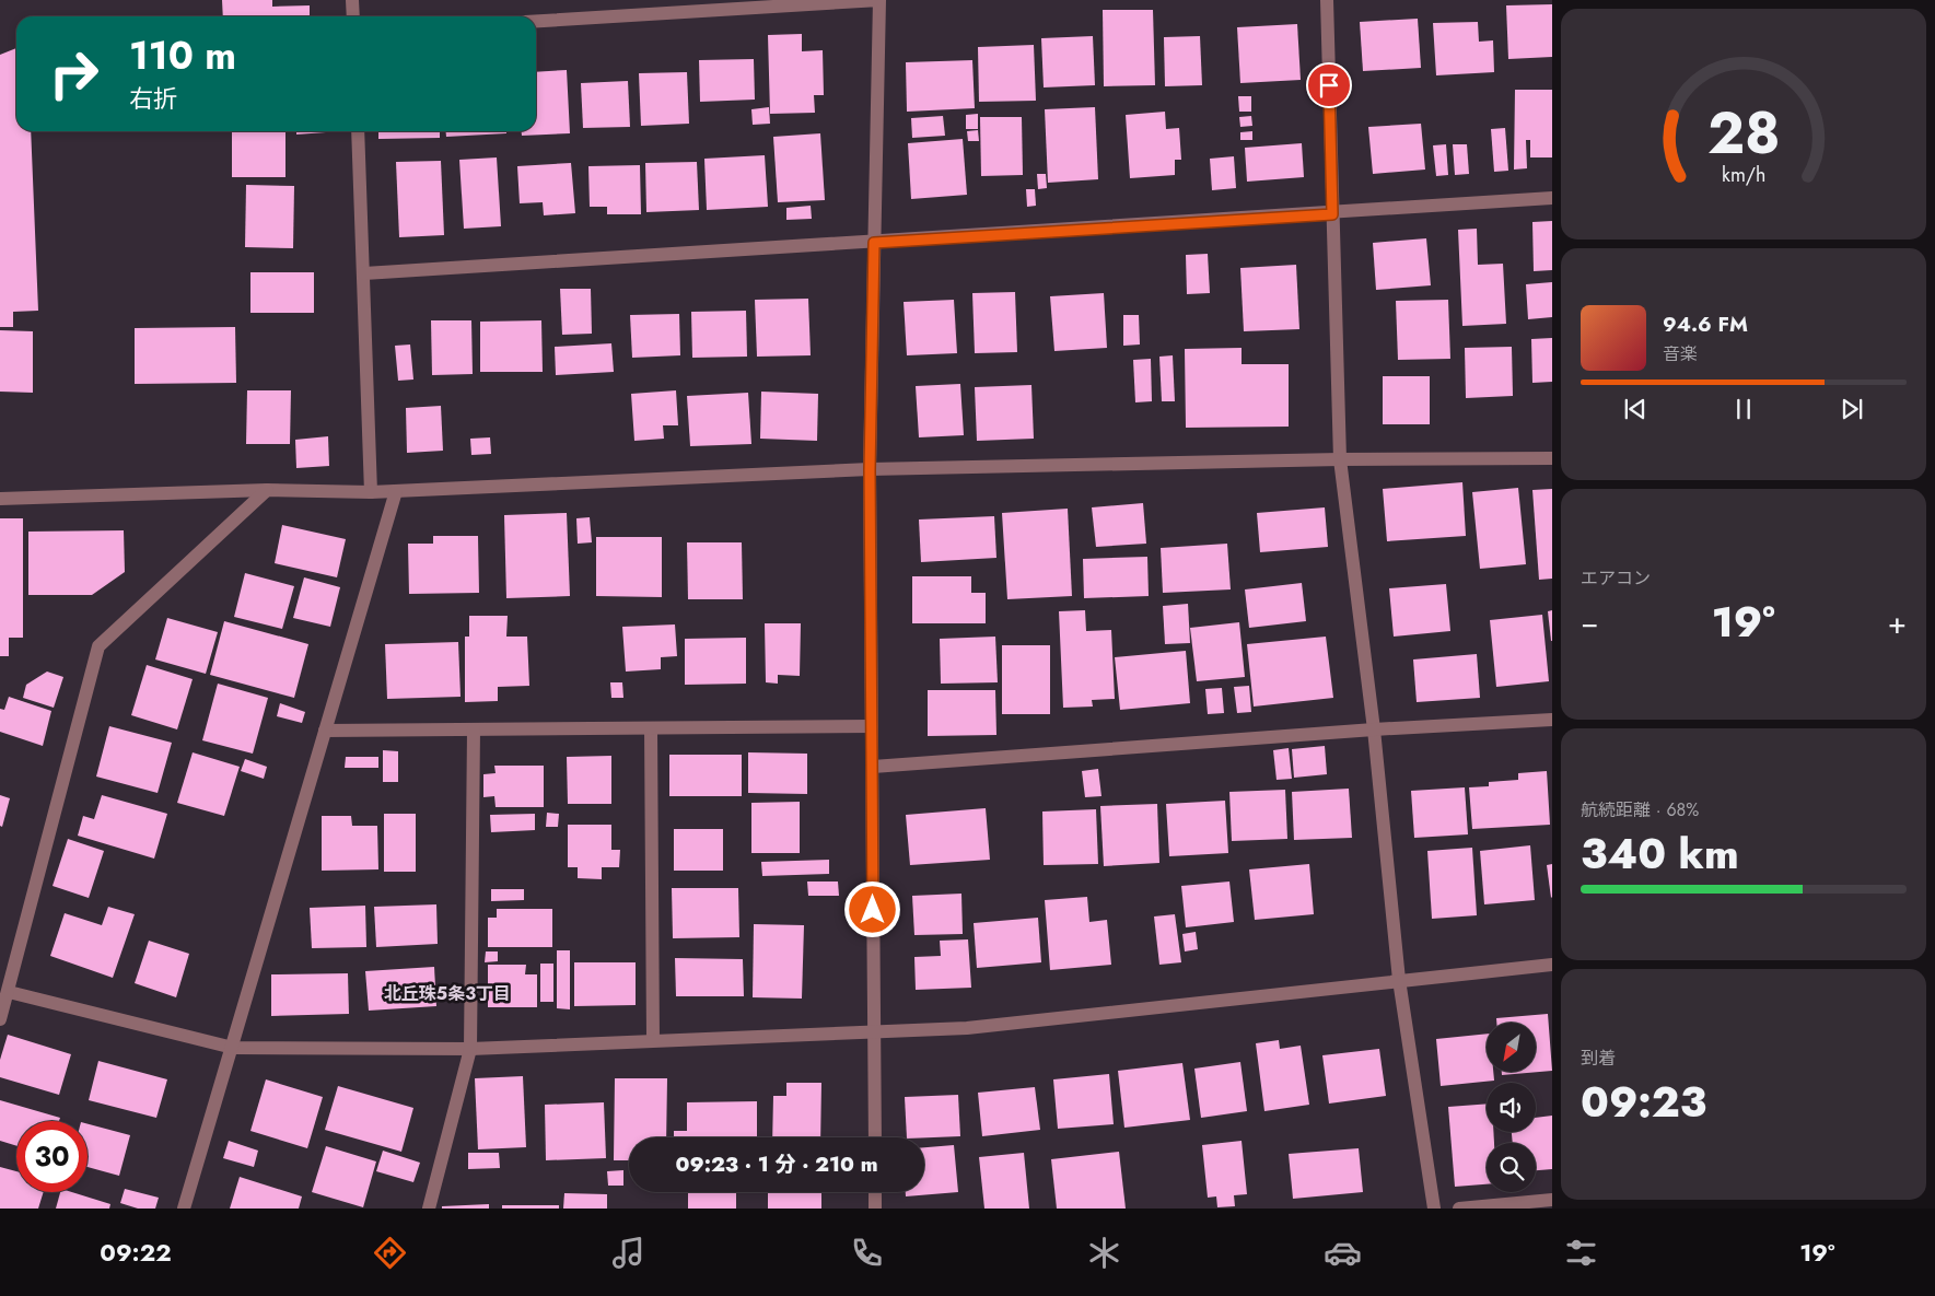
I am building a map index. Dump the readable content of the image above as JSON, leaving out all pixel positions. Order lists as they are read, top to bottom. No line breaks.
{"districts":["北丘珠5条3丁目"],"north":"bottom left","page":{"turn":["110 m","右折"],"song":["94.6 FM","音楽"],"tile":["エアコン",["航続距離 · 68%","340 km"],["到着","09:23"]],"heat":["−","19°","+"],"limit":"30","trip":"09:23 · 1 分 · 210 m","tabs":["09:22","19°"],"gauge":["28","km/h"]}}
